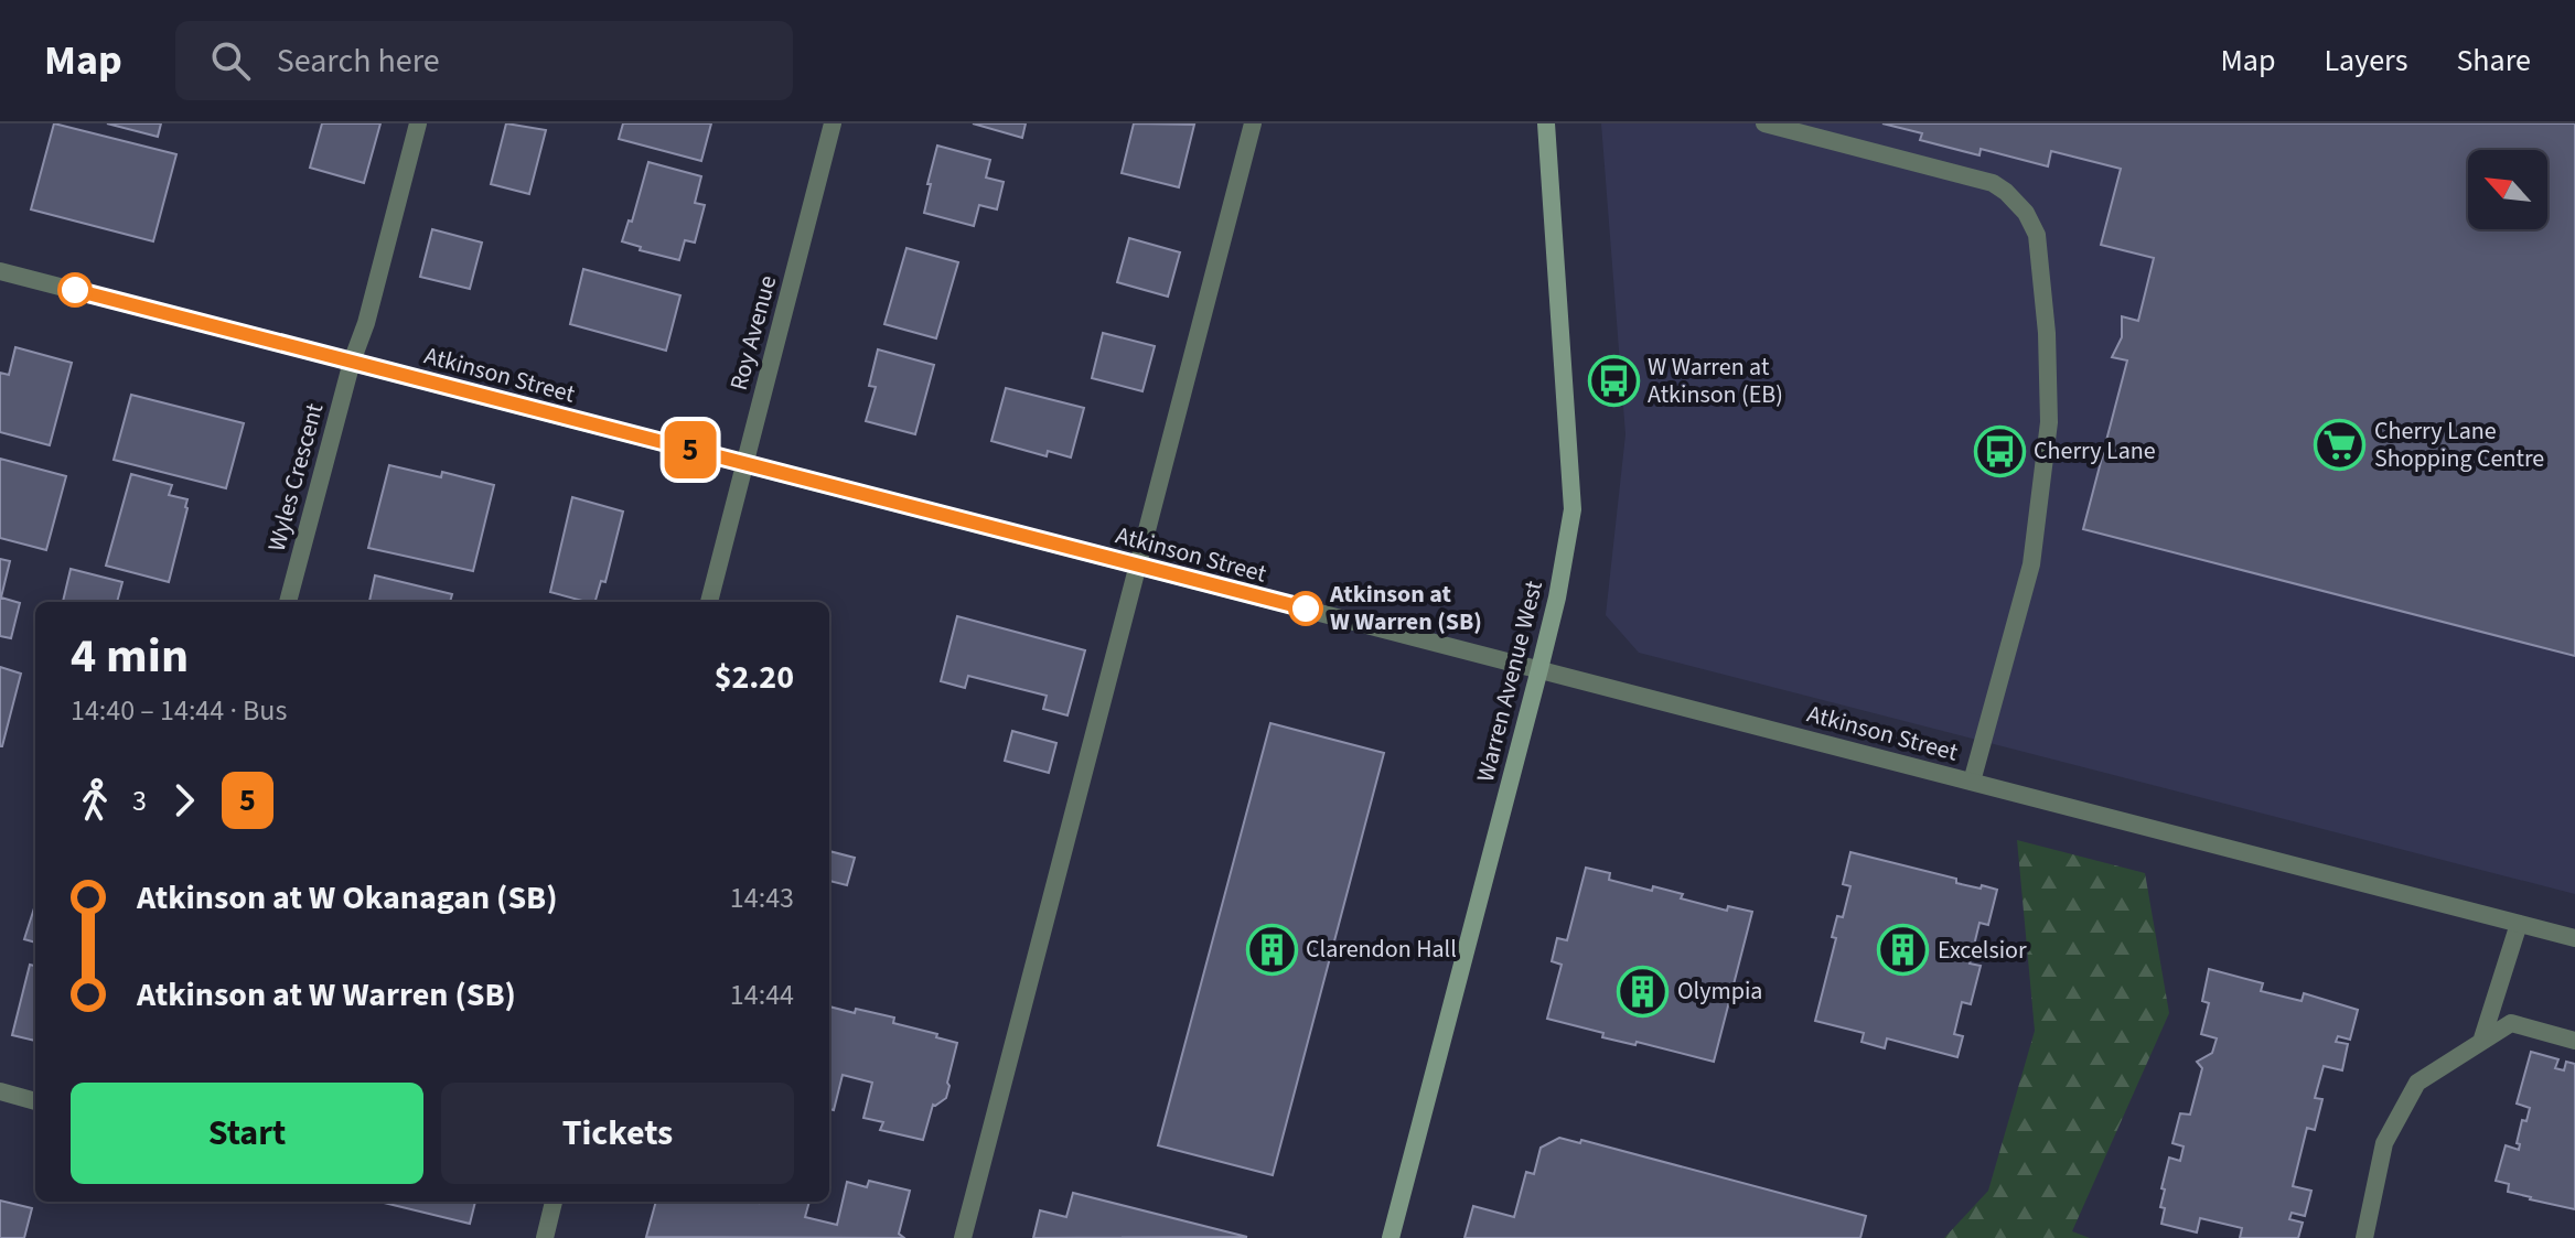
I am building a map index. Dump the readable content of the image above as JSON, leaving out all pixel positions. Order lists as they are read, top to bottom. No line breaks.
{"streets":{"street":["Roy Avenue","Atkinson Street","Wyles Crescent","Warren Avenue West"]},"crossings":[["Roy Avenue","Atkinson Street"],["Atkinson Street","Wyles Crescent"],["Atkinson Street","Warren Avenue West"]],"places":{"bus stop":["W Warren at Atkinson (EB)","Cherry Lane"],"supermarket":["Cherry Lane Shopping Centre"],"other":["Atkinson at W Warren (SB)"],"building":["Clarendon Hall","Excelsior","Olympia"]},"lines":["bus line 5"],"north":"top left","page":{"header":"Map","search":"Search here","nav":["Map","Layers","Share"],"on_map":"5","heading":["4 min","14:40 – 14:44 · Bus","$2.20"],"legs":["3","5"],"list":[{"name":"Atkinson at W Okanagan (SB)","value":"14:43"},{"name":"Atkinson at W Warren (SB)","value":"14:44"}],"buttons":["Start","Tickets"]}}
